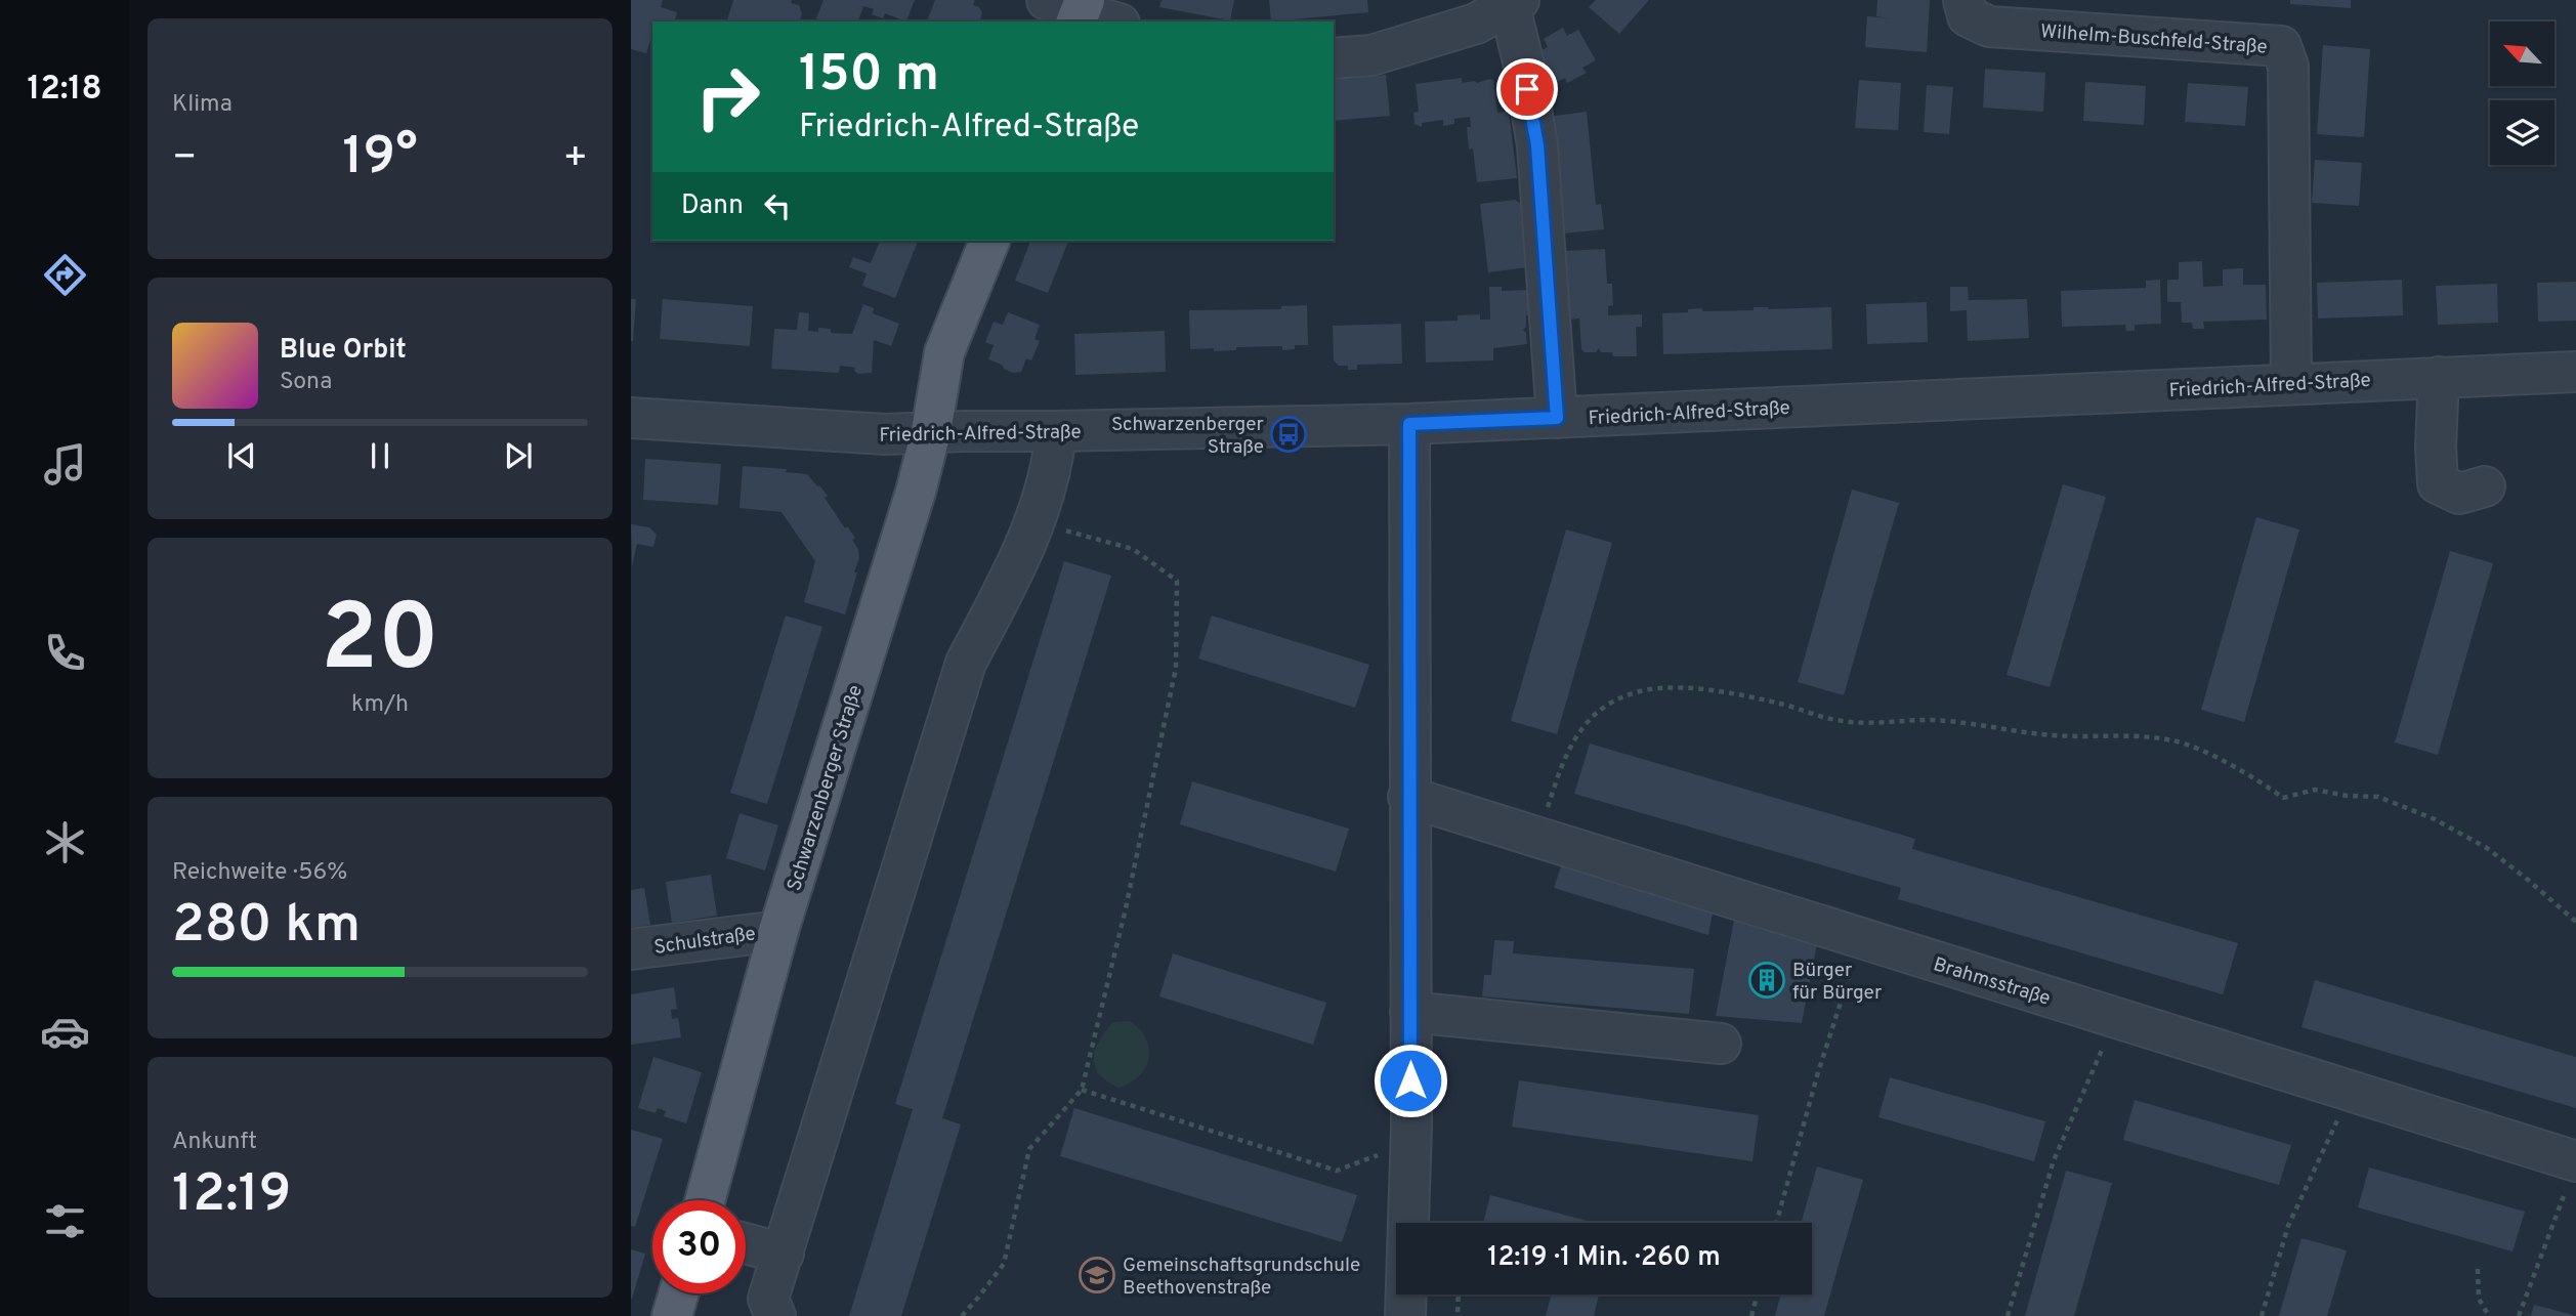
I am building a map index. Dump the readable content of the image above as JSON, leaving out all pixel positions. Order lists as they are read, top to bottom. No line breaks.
{"streets":{"main road":["Schwarzenberger Straße"],"street":["Wilhelm-Buschfeld-Straße","Friedrich-Alfred-Straße","Schulstraße","Brahmsstraße"]},"crossings":[["Wilhelm-Buschfeld-Straße","Friedrich-Alfred-Straße"],["Friedrich-Alfred-Straße","Schwarzenberger Straße"],["Schwarzenberger Straße","Schulstraße"]],"places":{"bus stop":["Schwarzenberger Straße"],"building":["Bürger für Bürger"],"school or university":["Gemeinschaftsgrundschule Beethovenstraße"]},"north":"top left","page":{"tabs":"12:18","tile":["Klima",["20","km/h"],["Reichweite · 56%","280 km"],["Ankunft","12:19"]],"turn":["150 m","Friedrich-Alfred-Straße"],"heat":["−","19°","+"],"then":"Dann","song":["Blue Orbit","Sona"],"limit":"30","trip":"12:19 · 1 Min. · 260 m"}}
